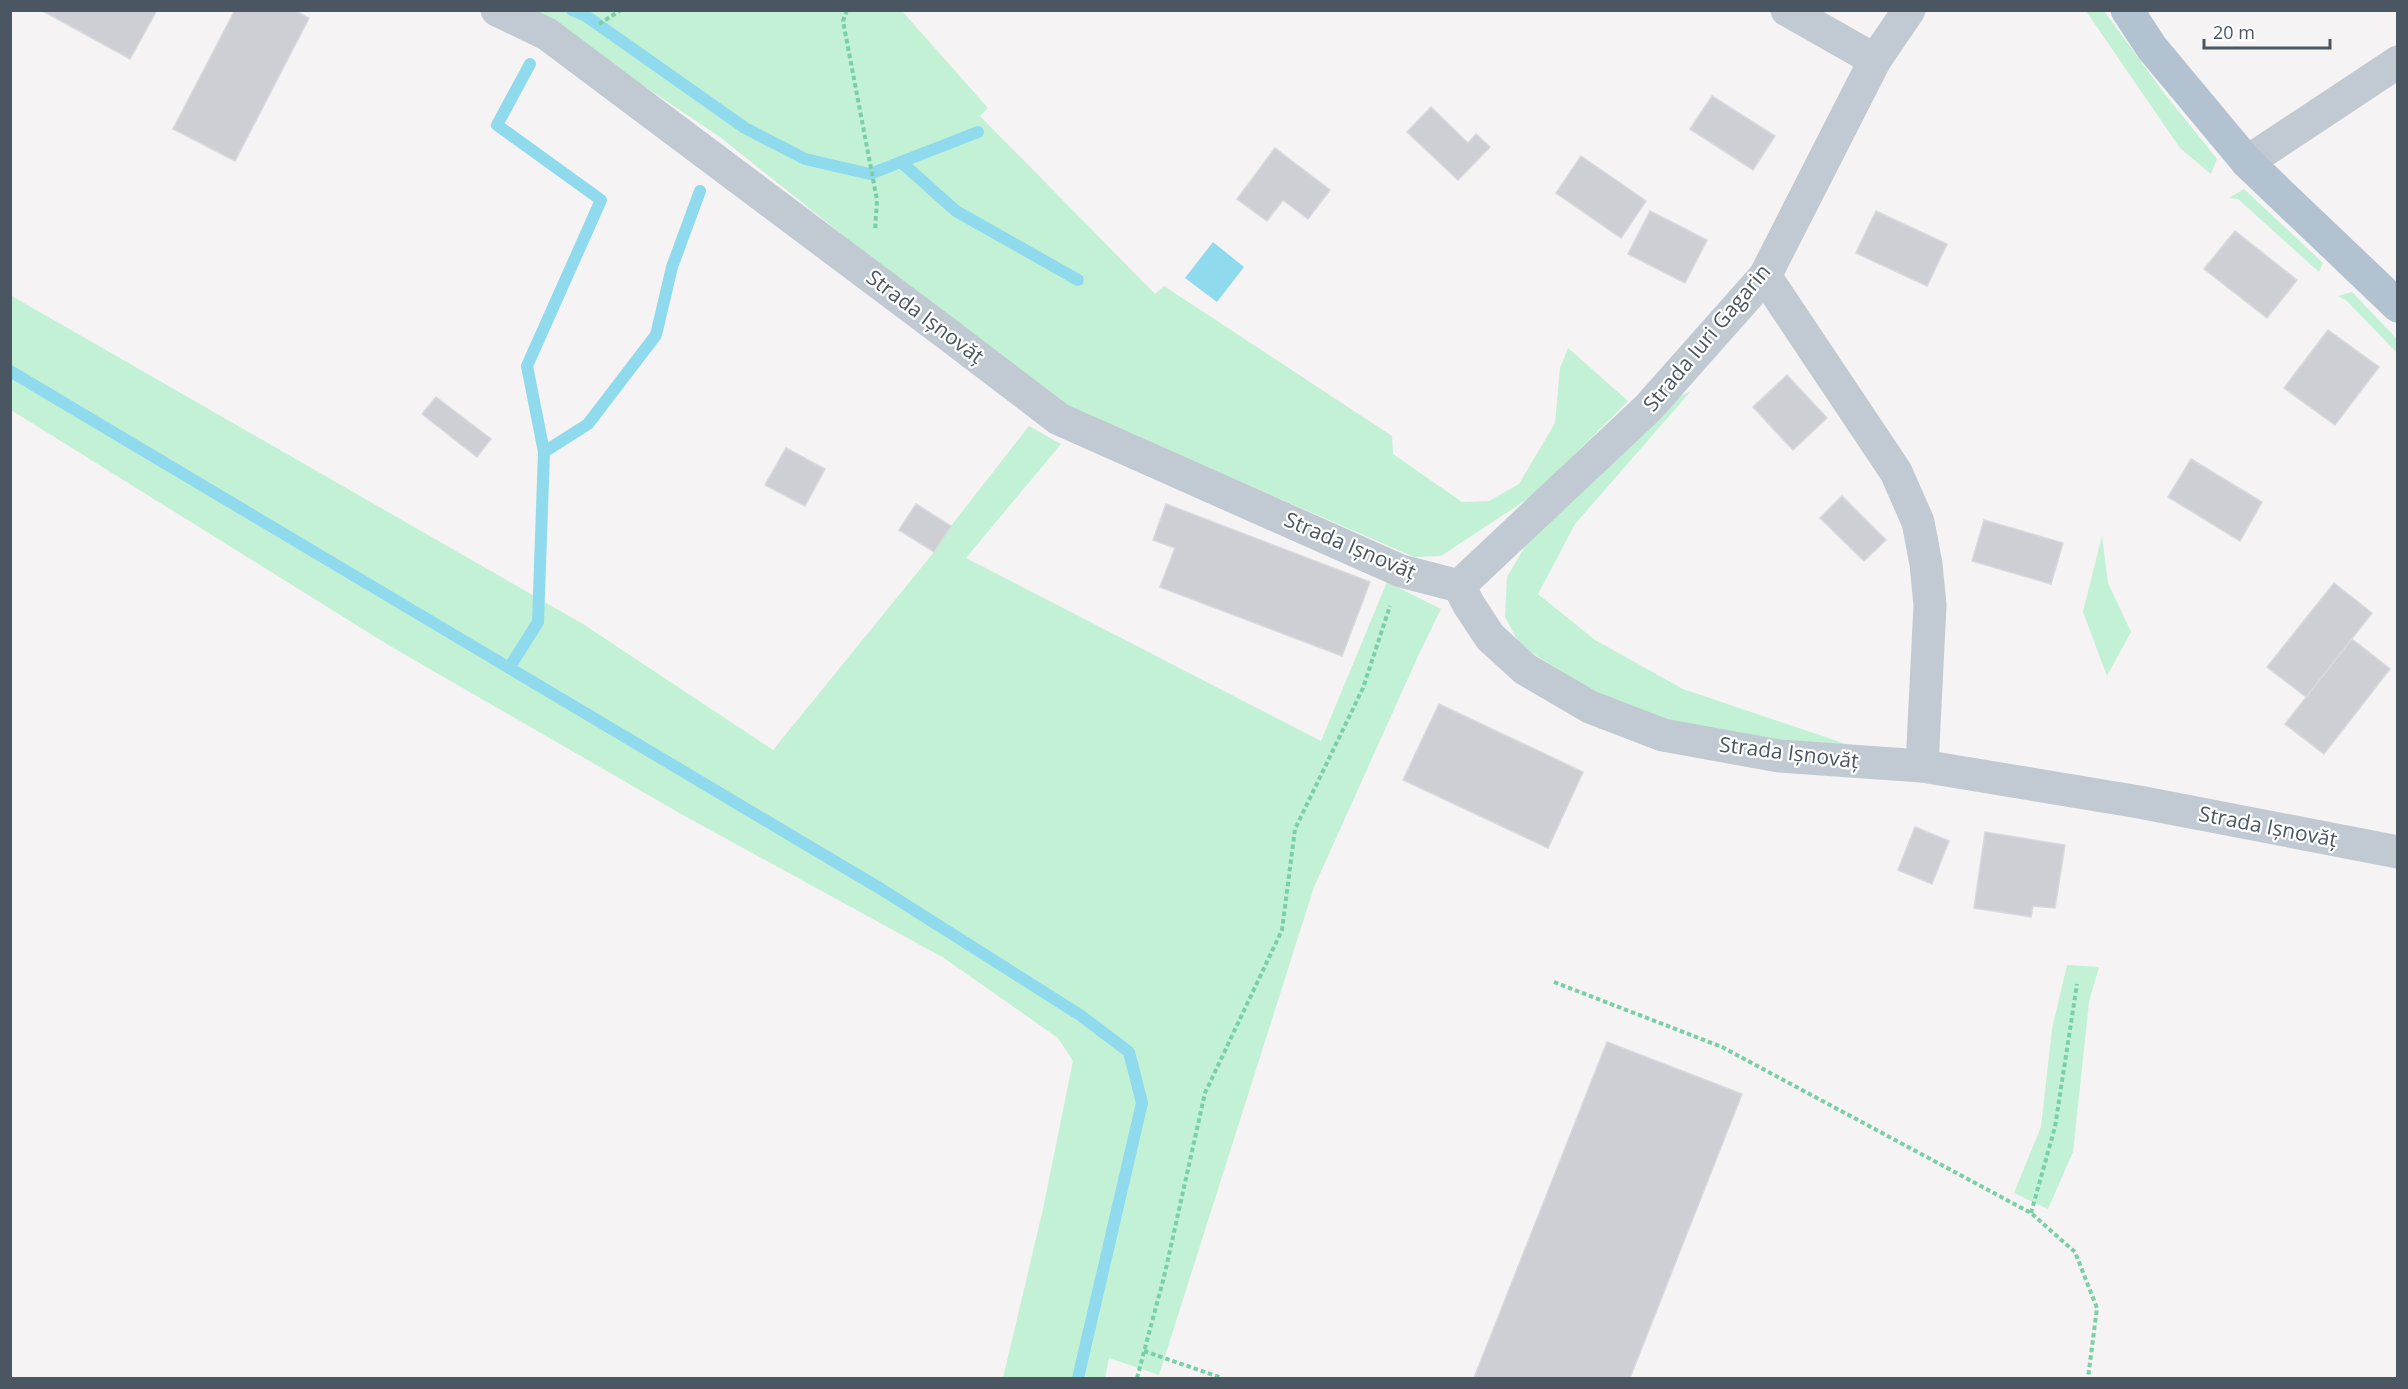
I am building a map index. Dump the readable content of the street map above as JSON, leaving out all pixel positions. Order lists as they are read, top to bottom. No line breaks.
{"streets":{"street":["Strada Ișnovăț","Strada Iuri Gagarin"]},"crossings":[["Strada Ișnovăț","Strada Iuri Gagarin"]],"scale_bar":"20 m"}
